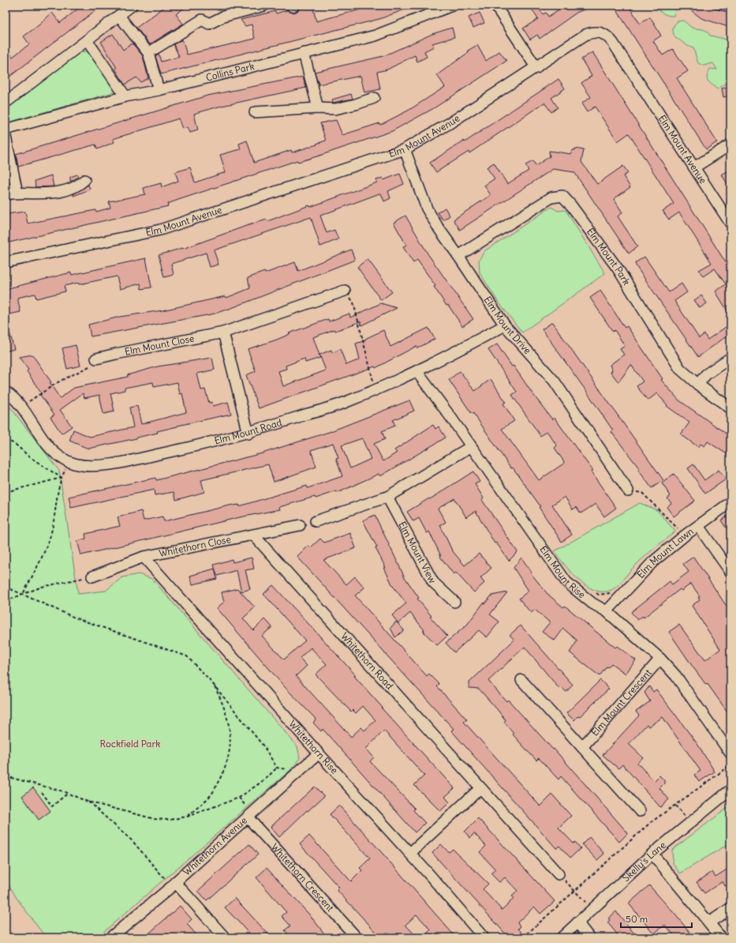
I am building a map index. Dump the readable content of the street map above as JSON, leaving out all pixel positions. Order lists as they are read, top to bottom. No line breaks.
{"streets":{"street":["Collins Park","Elm Mount Avenue","Elm Mount Park","Elm Mount Drive","Elm Mount Close","Elm Mount Road","Whitethorn Close","Elm Mount View","Elm Mount Lawn","Elm Mount Rise","Whitethorn Road","Elm Mount Crescent","Whitethorn Rise","Whitethorn Avenue","Skelly's Lane","Whitethorn Crescent"]},"crossings":[["Elm Mount Avenue","Elm Mount Drive"],["Elm Mount Park","Elm Mount Drive"],["Elm Mount Drive","Elm Mount Road"],["Elm Mount Road","Elm Mount Rise"],["Whitethorn Close","Whitethorn Road"],["Whitethorn Close","Whitethorn Rise"],["Elm Mount Lawn","Elm Mount Rise"],["Elm Mount Rise","Elm Mount Crescent"],["Whitethorn Rise","Whitethorn Avenue"],["Whitethorn Avenue","Whitethorn Crescent"]],"parks":["Rockfield Park"],"scale_bar":"50 m"}
